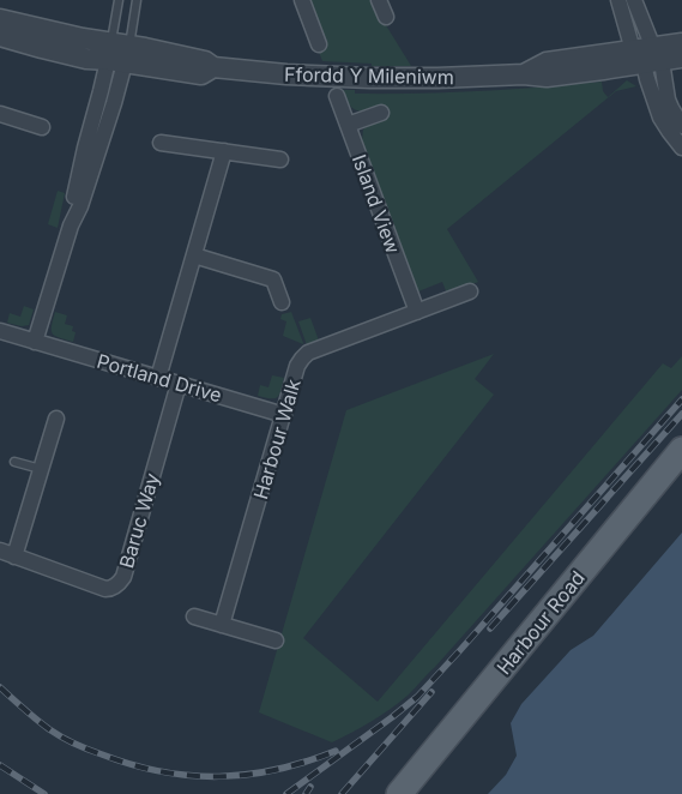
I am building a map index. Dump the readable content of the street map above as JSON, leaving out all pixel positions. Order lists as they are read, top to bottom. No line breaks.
{"streets":{"main road":["Harbour Road"],"street":["Ffordd Y Mileniwm","Island View","Portland Drive","Harbour Walk","Baruc Way"]},"crossings":[["Island View","Harbour Walk"],["Portland Drive","Harbour Walk"],["Portland Drive","Baruc Way"]]}
